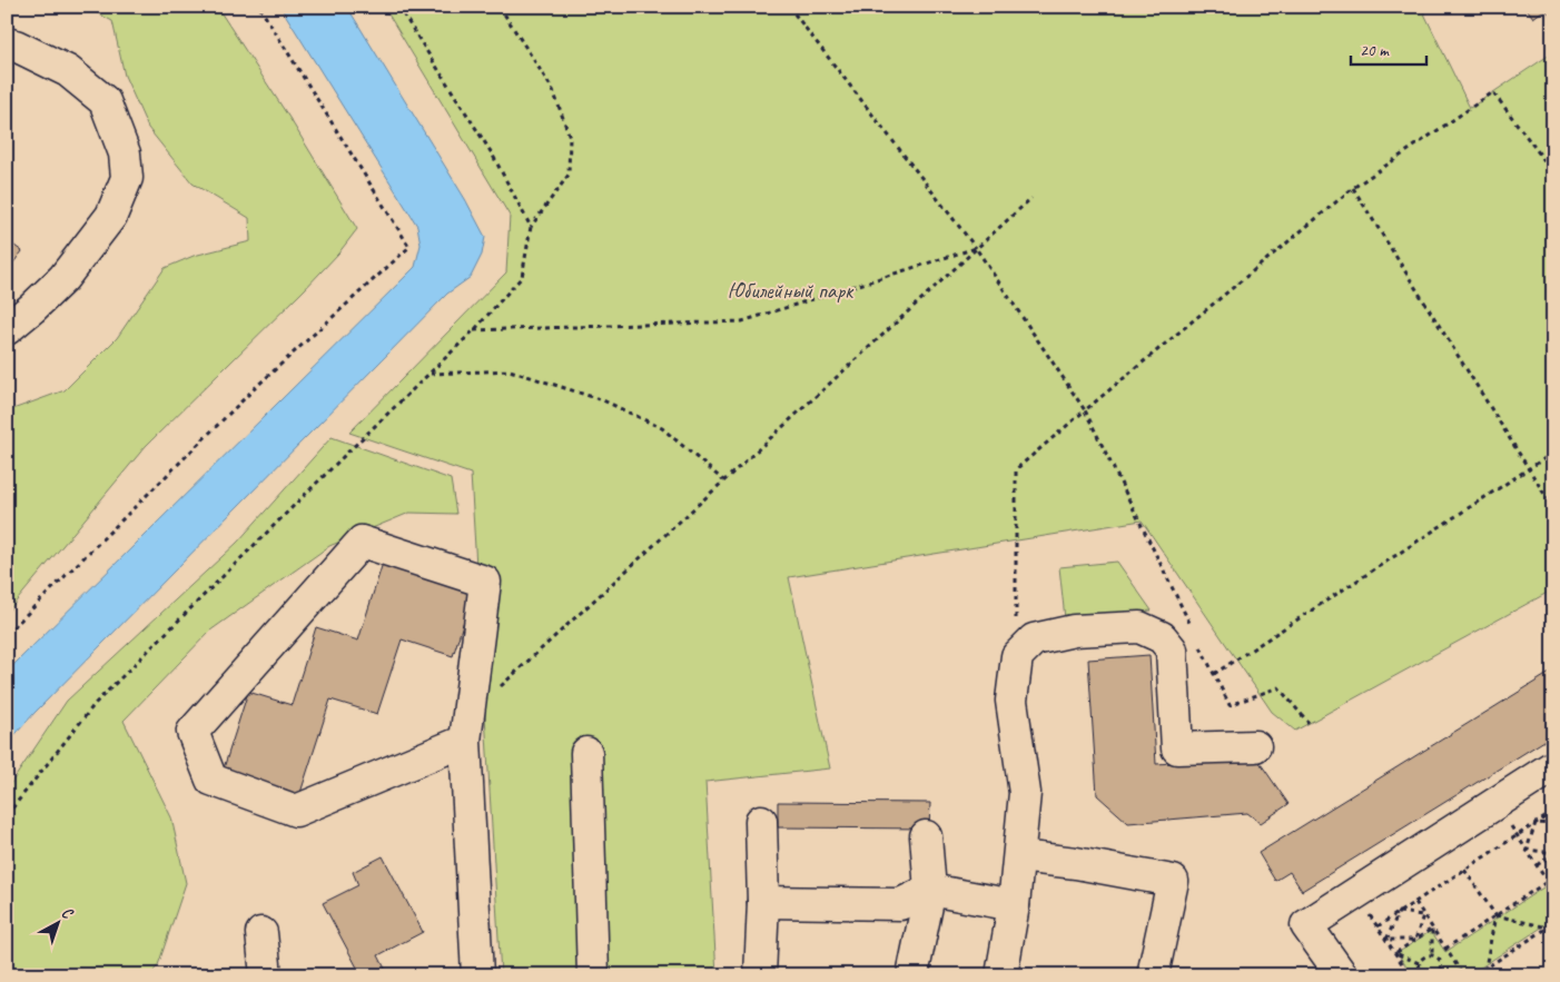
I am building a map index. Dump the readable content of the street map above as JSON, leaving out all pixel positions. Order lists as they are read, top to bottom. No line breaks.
{"parks":["Юбилейный парк"],"scale_bar":"20 m","north":"top right"}
